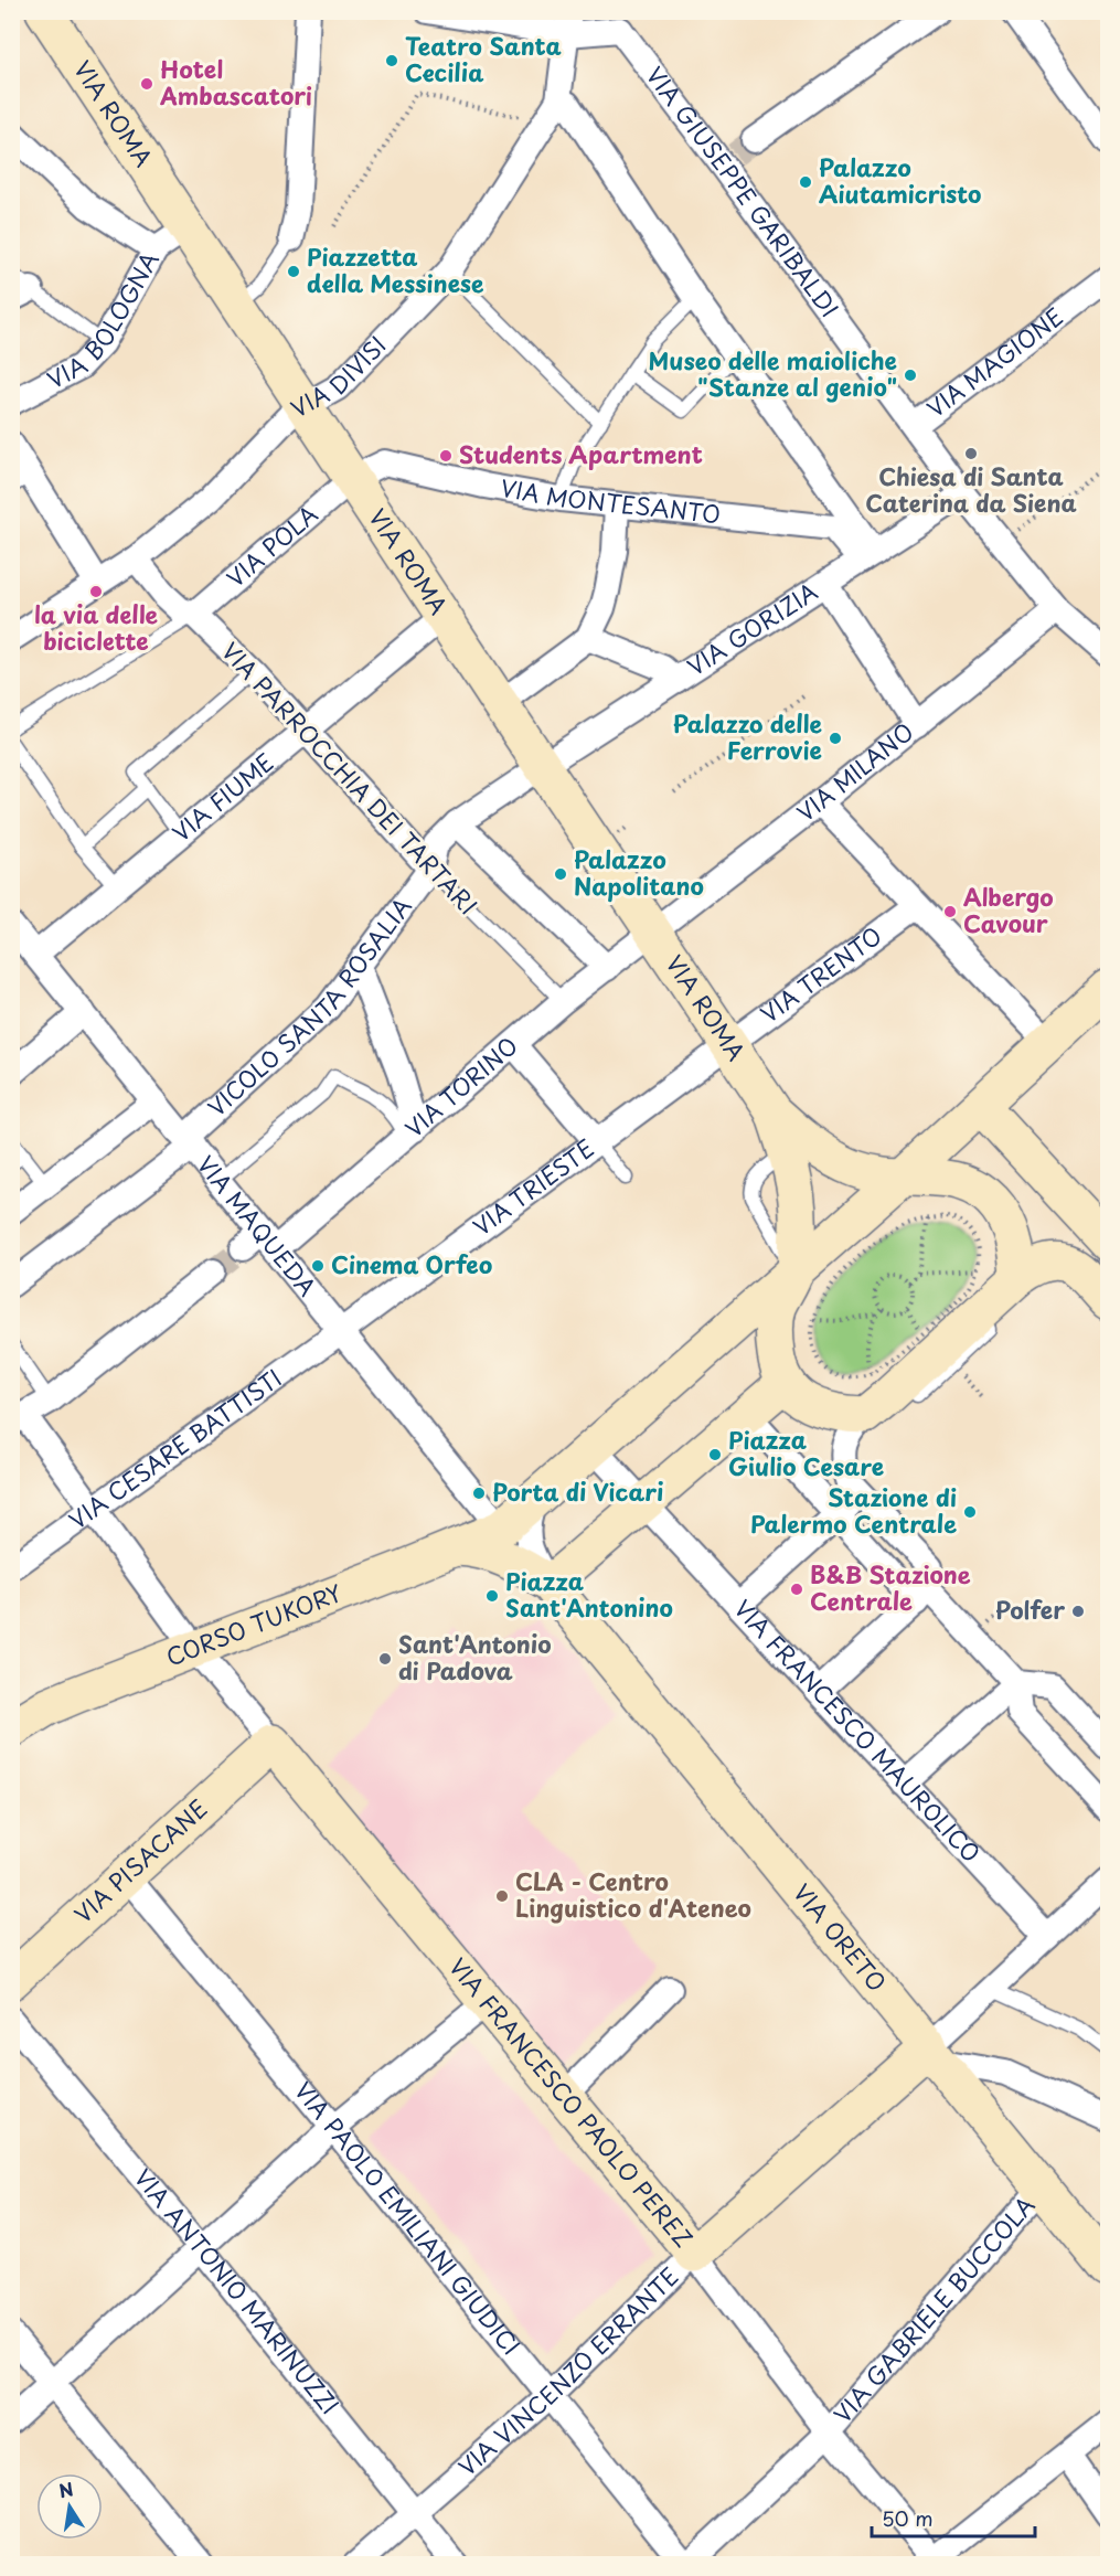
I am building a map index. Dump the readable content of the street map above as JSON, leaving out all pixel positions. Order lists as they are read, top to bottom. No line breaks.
{"streets":{"street":["VIA ROMA","VIA GIUSEPPE GARIBALDI","VIA BOLOGNA","VIA MAGIONE","VIA DIVISI","VIA MONTESANTO","VIA POLA","VIA GORIZIA","VIA MILANO","VIA PARROCCHIA DEI TARTARI","VIA FIUME","VIA TRENTO","VICOLO SANTA ROSALIA","VIA TORINO","VIA TRIESTE","VIA MAQUEDA","VIA CESARE BATTISTI","CORSO TUKORY","VIA FRANCESCO MAUROLICO","VIA PISACANE","VIA ORETO","VIA FRANCESCO PAOLO PEREZ","VIA PAOLO EMILIANI GIUDICI","VIA ANTONIO MARINUZZI","VIA GABRIELE BUCCOLA","VIA VINCENZO ERRANTE"]},"crossings":[["VIA ROMA","VIA BOLOGNA"],["VIA ROMA","VIA DIVISI"],["VIA ROMA","VIA MONTESANTO"],["VIA ROMA","VIA POLA"],["VIA ROMA","VIA GORIZIA"],["VIA ROMA","VIA MILANO"],["VIA ROMA","VIA FIUME"],["VIA ROMA","VIA TRENTO"],["VIA ROMA","VICOLO SANTA ROSALIA"],["VIA ROMA","VIA TORINO"],["VIA ROMA","VIA TRIESTE"],["VIA GIUSEPPE GARIBALDI","VIA MAGIONE"],["VIA GIUSEPPE GARIBALDI","VIA GORIZIA"],["VIA GIUSEPPE GARIBALDI","VIA MILANO"],["VIA DIVISI","VIA PARROCCHIA DEI TARTARI"],["VIA MONTESANTO","VIA POLA"],["VIA MONTESANTO","VIA GORIZIA"],["VIA POLA","VIA PARROCCHIA DEI TARTARI"],["VIA GORIZIA","VICOLO SANTA ROSALIA"],["VIA MILANO","VIA TORINO"],["VIA PARROCCHIA DEI TARTARI","VIA FIUME"],["VIA PARROCCHIA DEI TARTARI","VICOLO SANTA ROSALIA"],["VIA PARROCCHIA DEI TARTARI","VIA TORINO"],["VIA FIUME","VIA MAQUEDA"],["VIA TRENTO","VIA TRIESTE"],["VICOLO SANTA ROSALIA","VIA MAQUEDA"],["VIA TORINO","VIA MAQUEDA"],["VIA TRIESTE","VIA MAQUEDA"],["VIA TRIESTE","VIA CESARE BATTISTI"],["VIA MAQUEDA","VIA CESARE BATTISTI"],["VIA MAQUEDA","CORSO TUKORY"],["VIA CESARE BATTISTI","VIA FRANCESCO PAOLO PEREZ"],["CORSO TUKORY","VIA FRANCESCO MAUROLICO"],["CORSO TUKORY","VIA FRANCESCO PAOLO PEREZ"],["VIA PISACANE","VIA FRANCESCO PAOLO PEREZ"],["VIA PISACANE","VIA PAOLO EMILIANI GIUDICI"],["VIA ORETO","VIA GABRIELE BUCCOLA"],["VIA ORETO","VIA VINCENZO ERRANTE"],["VIA FRANCESCO PAOLO PEREZ","VIA GABRIELE BUCCOLA"],["VIA FRANCESCO PAOLO PEREZ","VIA VINCENZO ERRANTE"],["VIA PAOLO EMILIANI GIUDICI","VIA GABRIELE BUCCOLA"],["VIA PAOLO EMILIANI GIUDICI","VIA VINCENZO ERRANTE"],["VIA ANTONIO MARINUZZI","VIA VINCENZO ERRANTE"]],"places":["Teatro Santa Cecilia","Hotel Ambascatori","Palazzo Aiutamicristo","Piazzetta della Messinese","Museo delle maioliche \"Stanze al genio\"","Chiesa di Santa Caterina da Siena","Students Apartment","la via delle biciclette","Palazzo delle Ferrovie","Palazzo Napolitano","Albergo Cavour","Cinema Orfeo","Piazza Giulio Cesare","Porta di Vicari","Stazione di Palermo Centrale","B&B Stazione Centrale","Piazza Sant'Antonino","Polfer","Sant'Antonio di Padova","CLA - Centro Linguistico d'Ateneo"],"scale_bar":"50 m","north":"top"}
